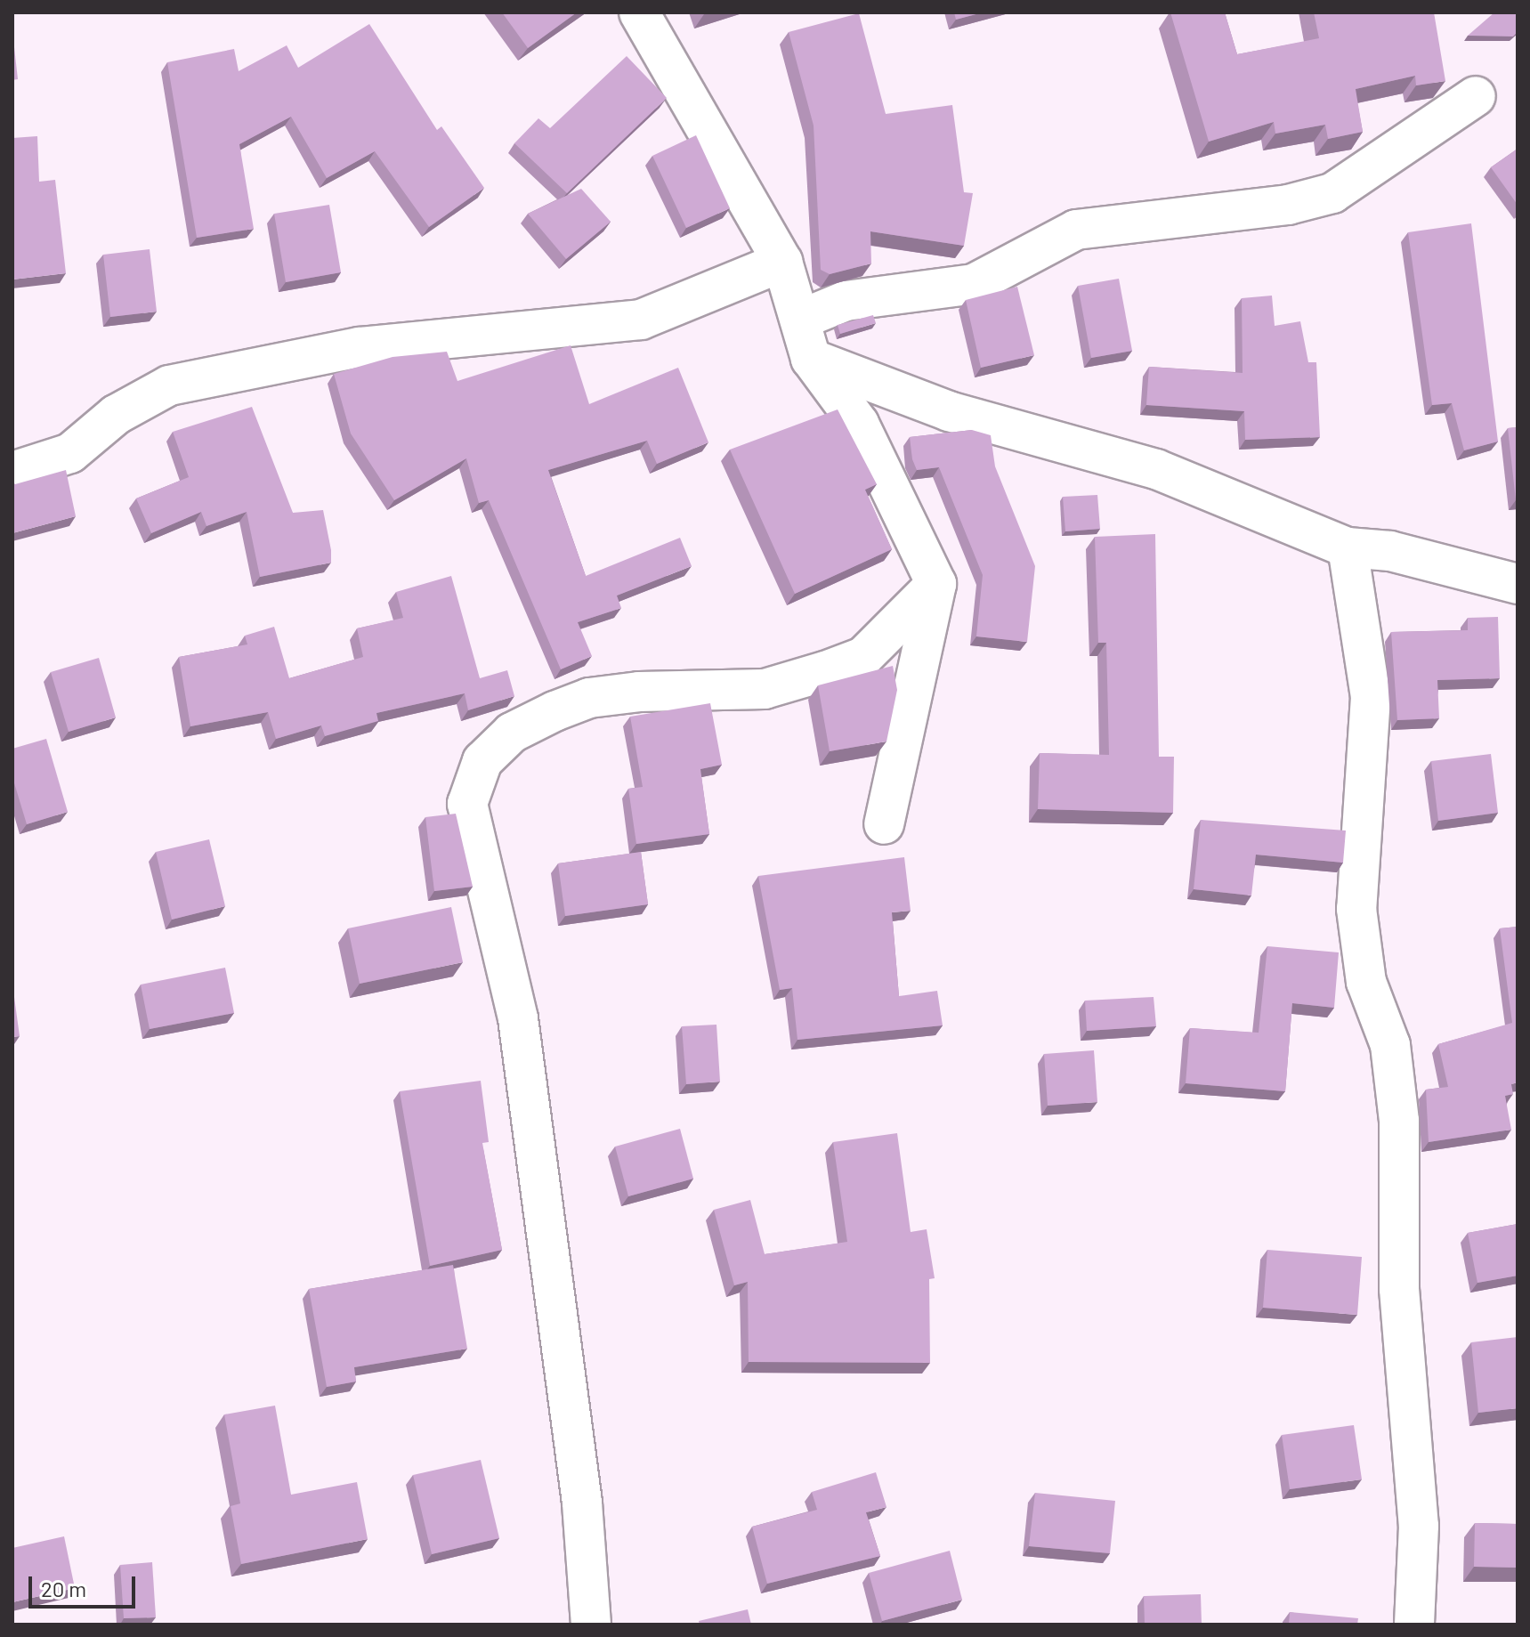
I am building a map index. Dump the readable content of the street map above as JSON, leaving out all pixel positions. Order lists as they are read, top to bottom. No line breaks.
{"scale_bar":"20 m"}
